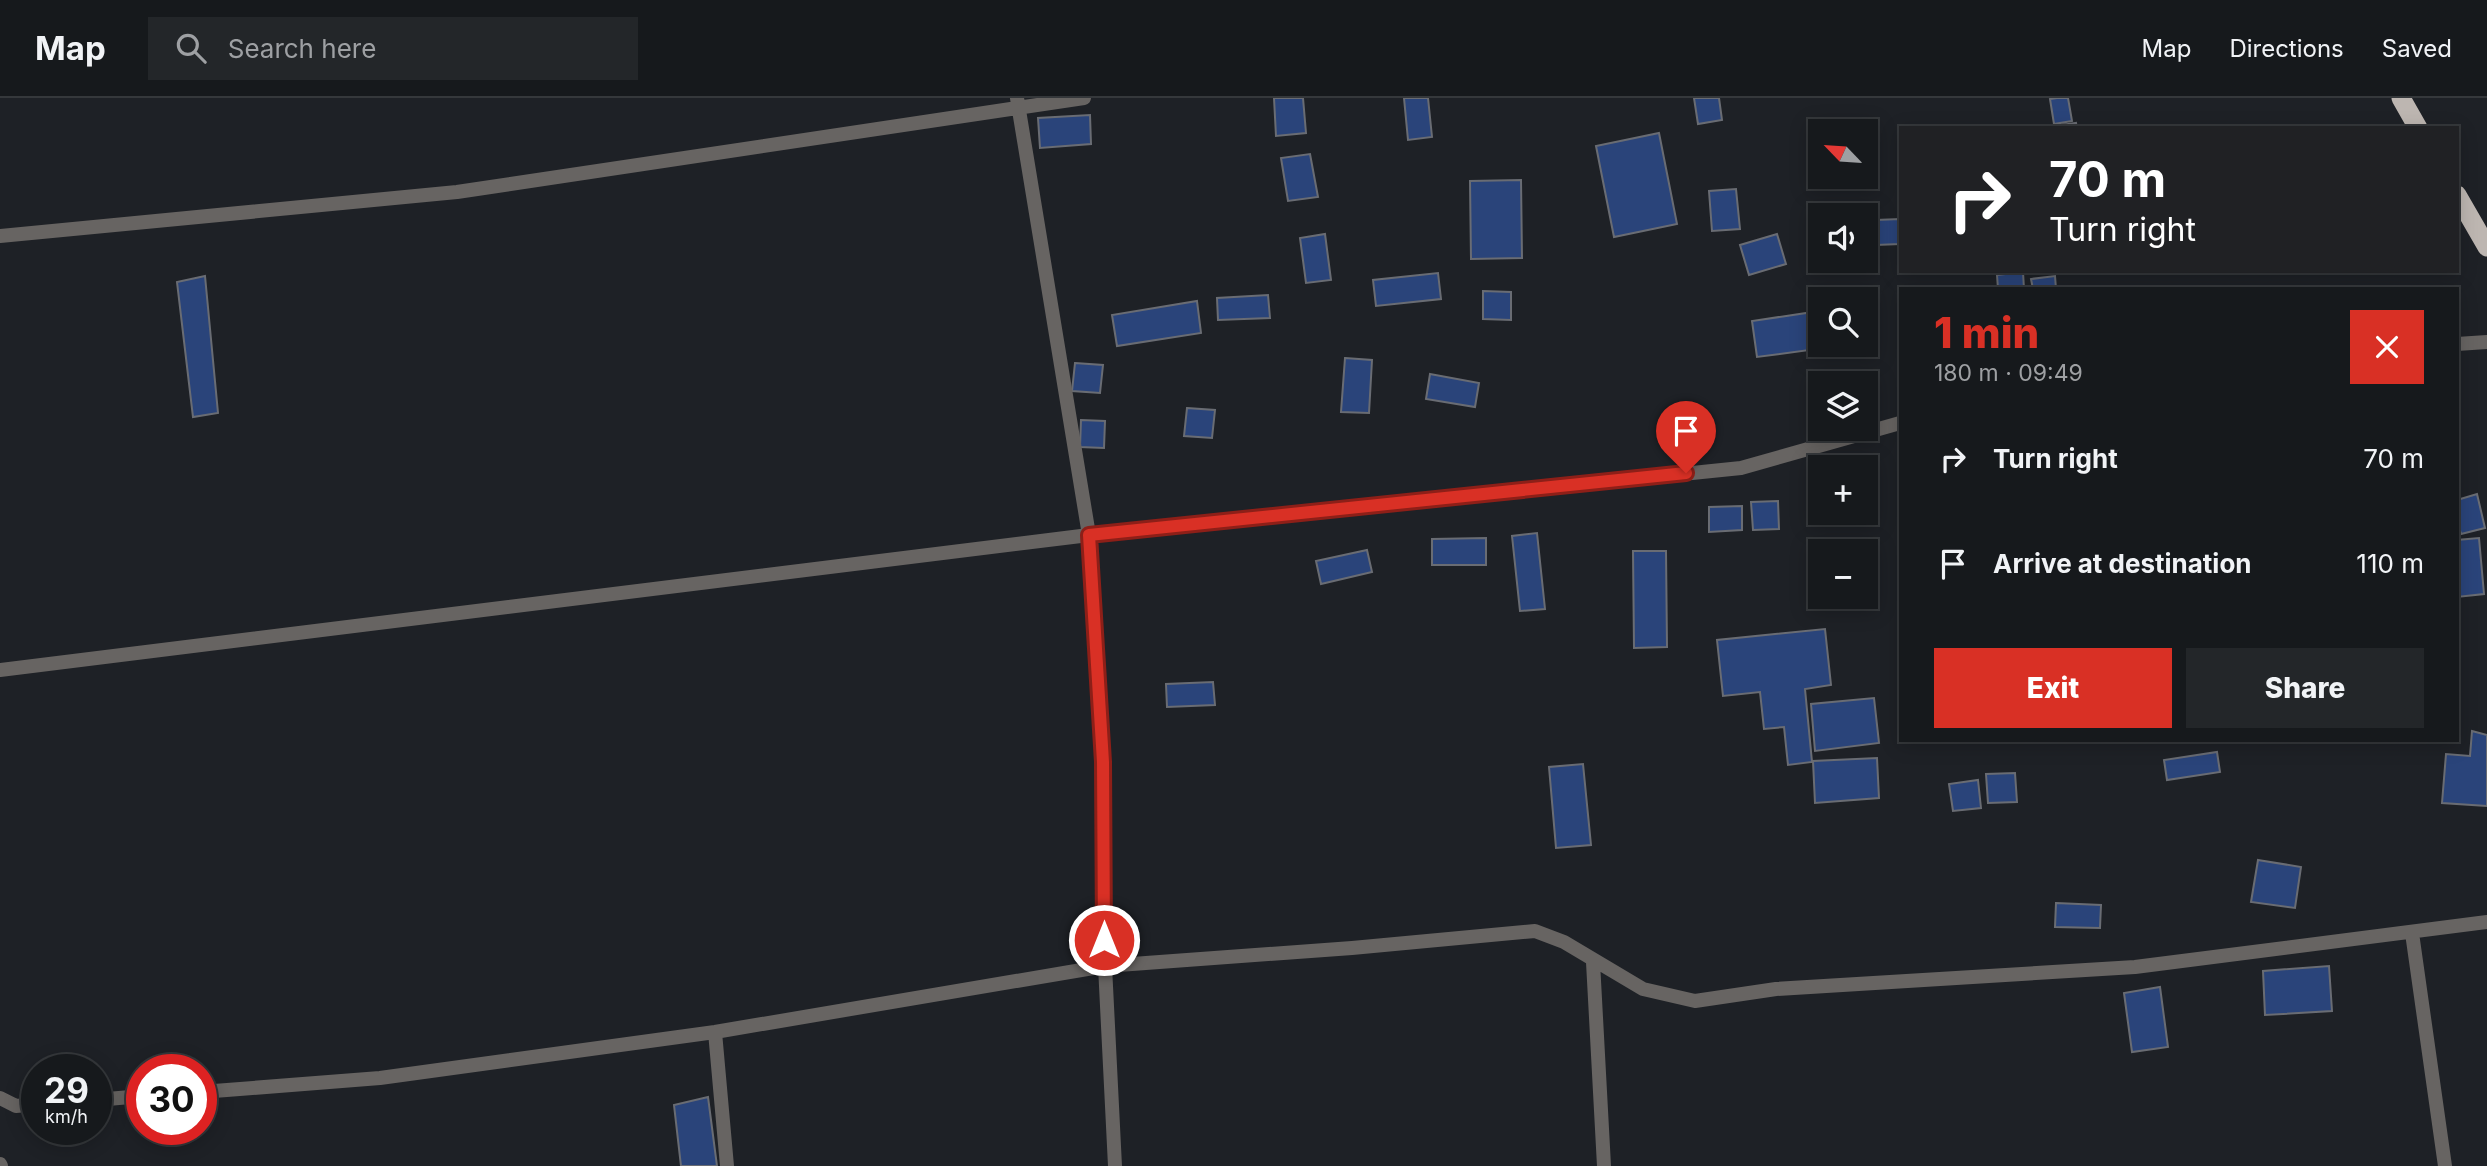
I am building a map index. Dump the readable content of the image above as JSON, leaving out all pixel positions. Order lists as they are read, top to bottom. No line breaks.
{"north":"top left","page":{"header":"Map","search":"Search here","nav":["Map","Directions","Saved"],"map_buttons":["+","−"],"turn":["70 m","Turn right"],"heading":["1 min","180 m · 09:49"],"list":[{"name":"Turn right","value":"70 m"},{"name":"Arrive at destination","value":"110 m"}],"buttons":["Exit","Share"],"speed":"29 km/h","limit":"30"}}
